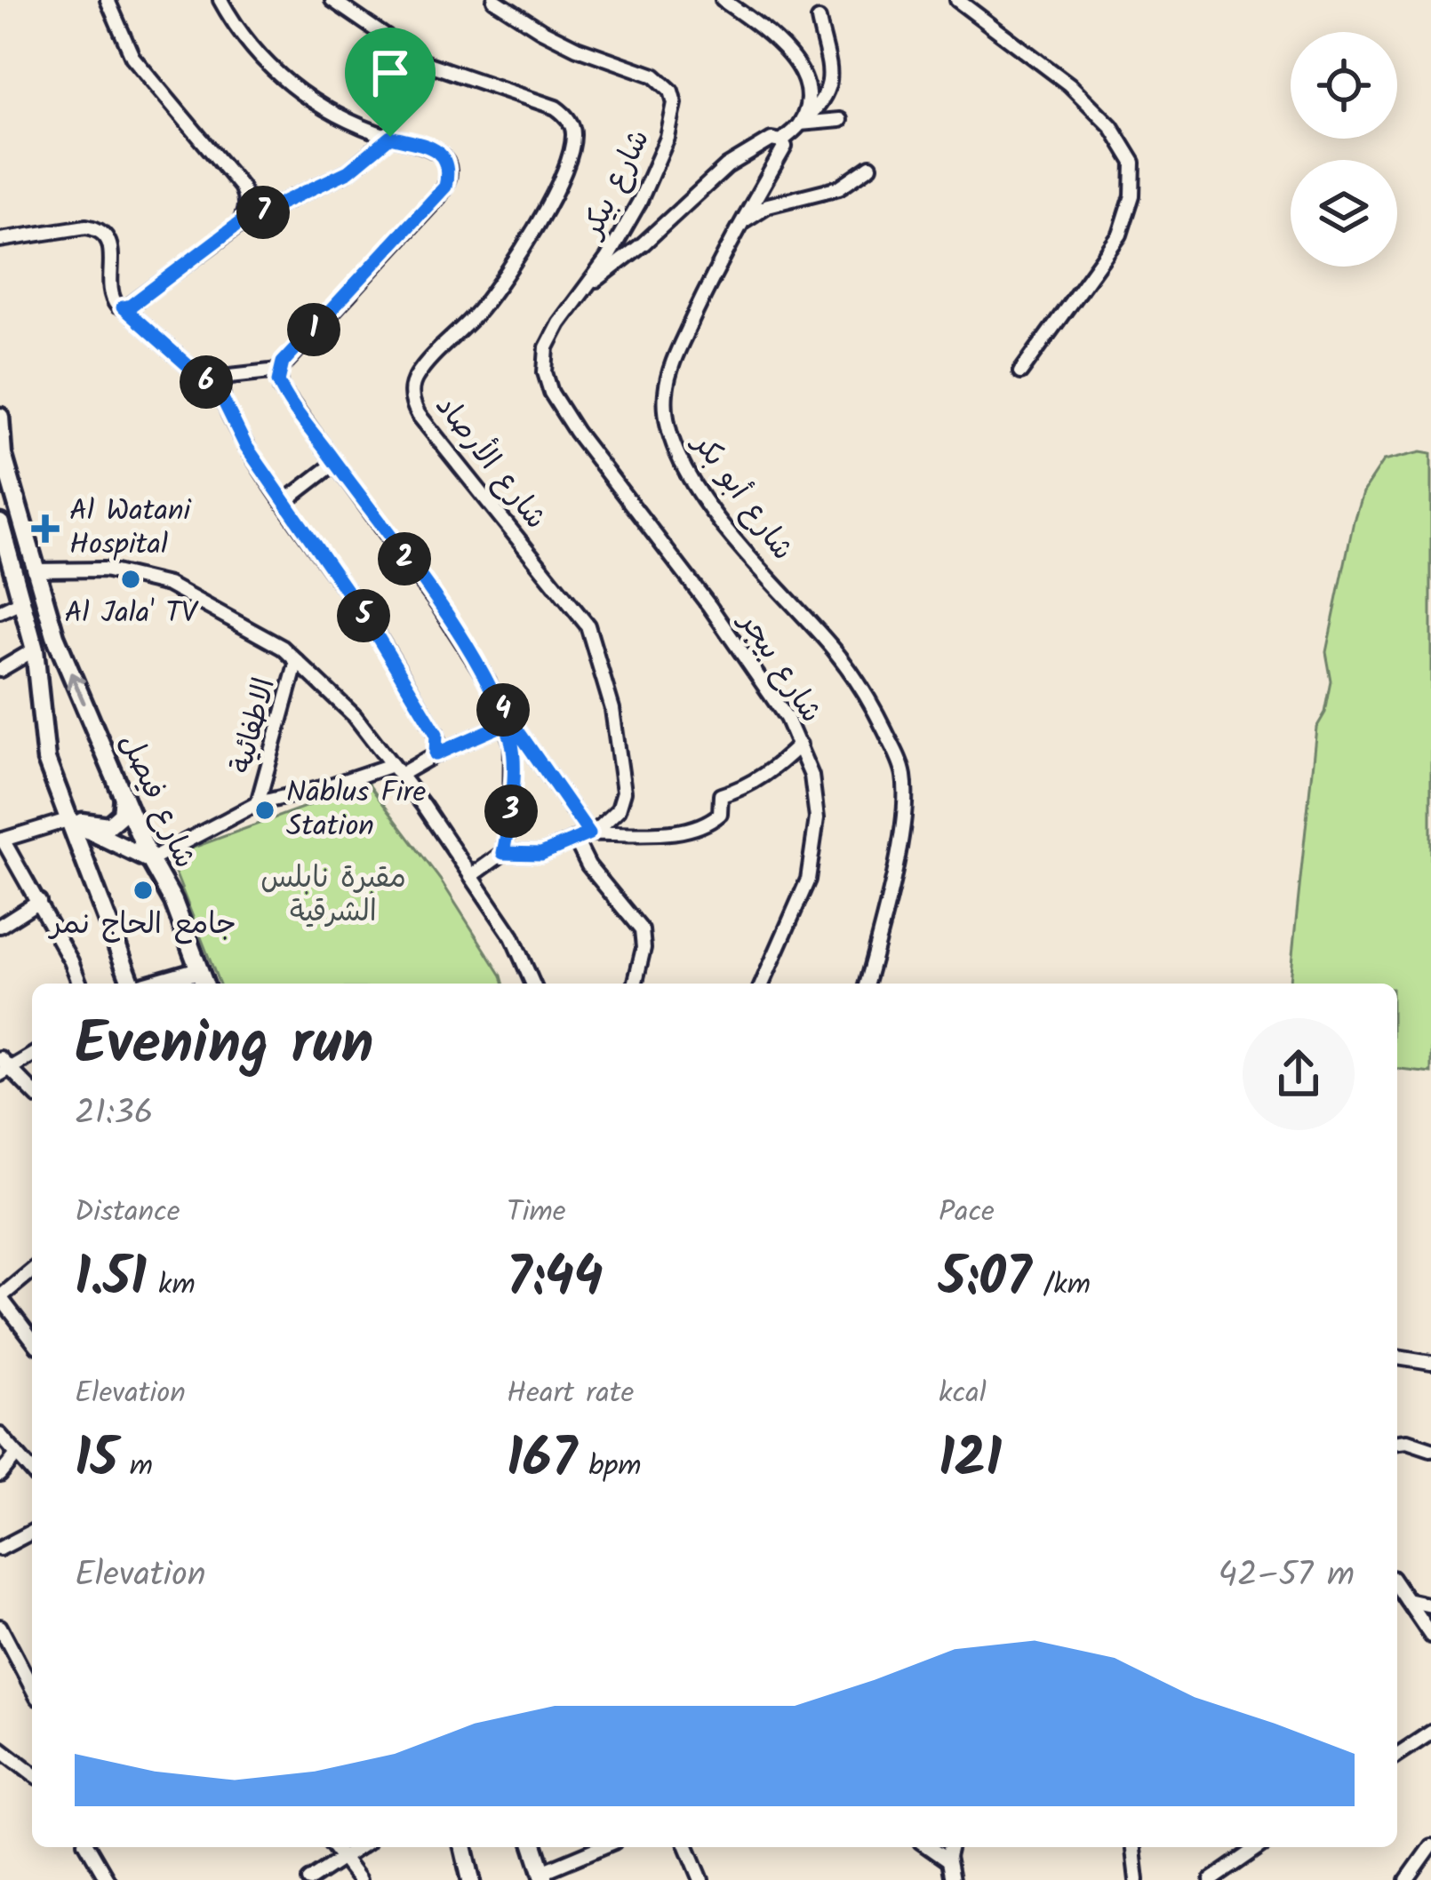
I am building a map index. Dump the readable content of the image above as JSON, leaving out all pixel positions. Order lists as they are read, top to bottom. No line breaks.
{"streets":{"main road":["شارع فيصل"],"street":["شارع بيكر","شارع الأرصاد","شارع أبو بكر","شارع بيجر","الاطفائية"]},"crossings":[["شارع بيكر","شارع بيجر"]],"parks":["مقبرة نابلس الشرقية"],"places":{"health":["Al Watani Hospital"],"other":["Al Jala' TV","Nablus Fire Station","جامع الحاج نمر"]},"page":{"pins":["7","1","6","2","5","4","3"],"heading":["Evening run","21:36"],"stats":[["Distance","1.51 km"],["Time","7:44"],["Pace","5:07 /km"],["Elevation","15 m"],["Heart rate","167 bpm"],["kcal","121"]],"chart":["Elevation","42–57 m"]}}
